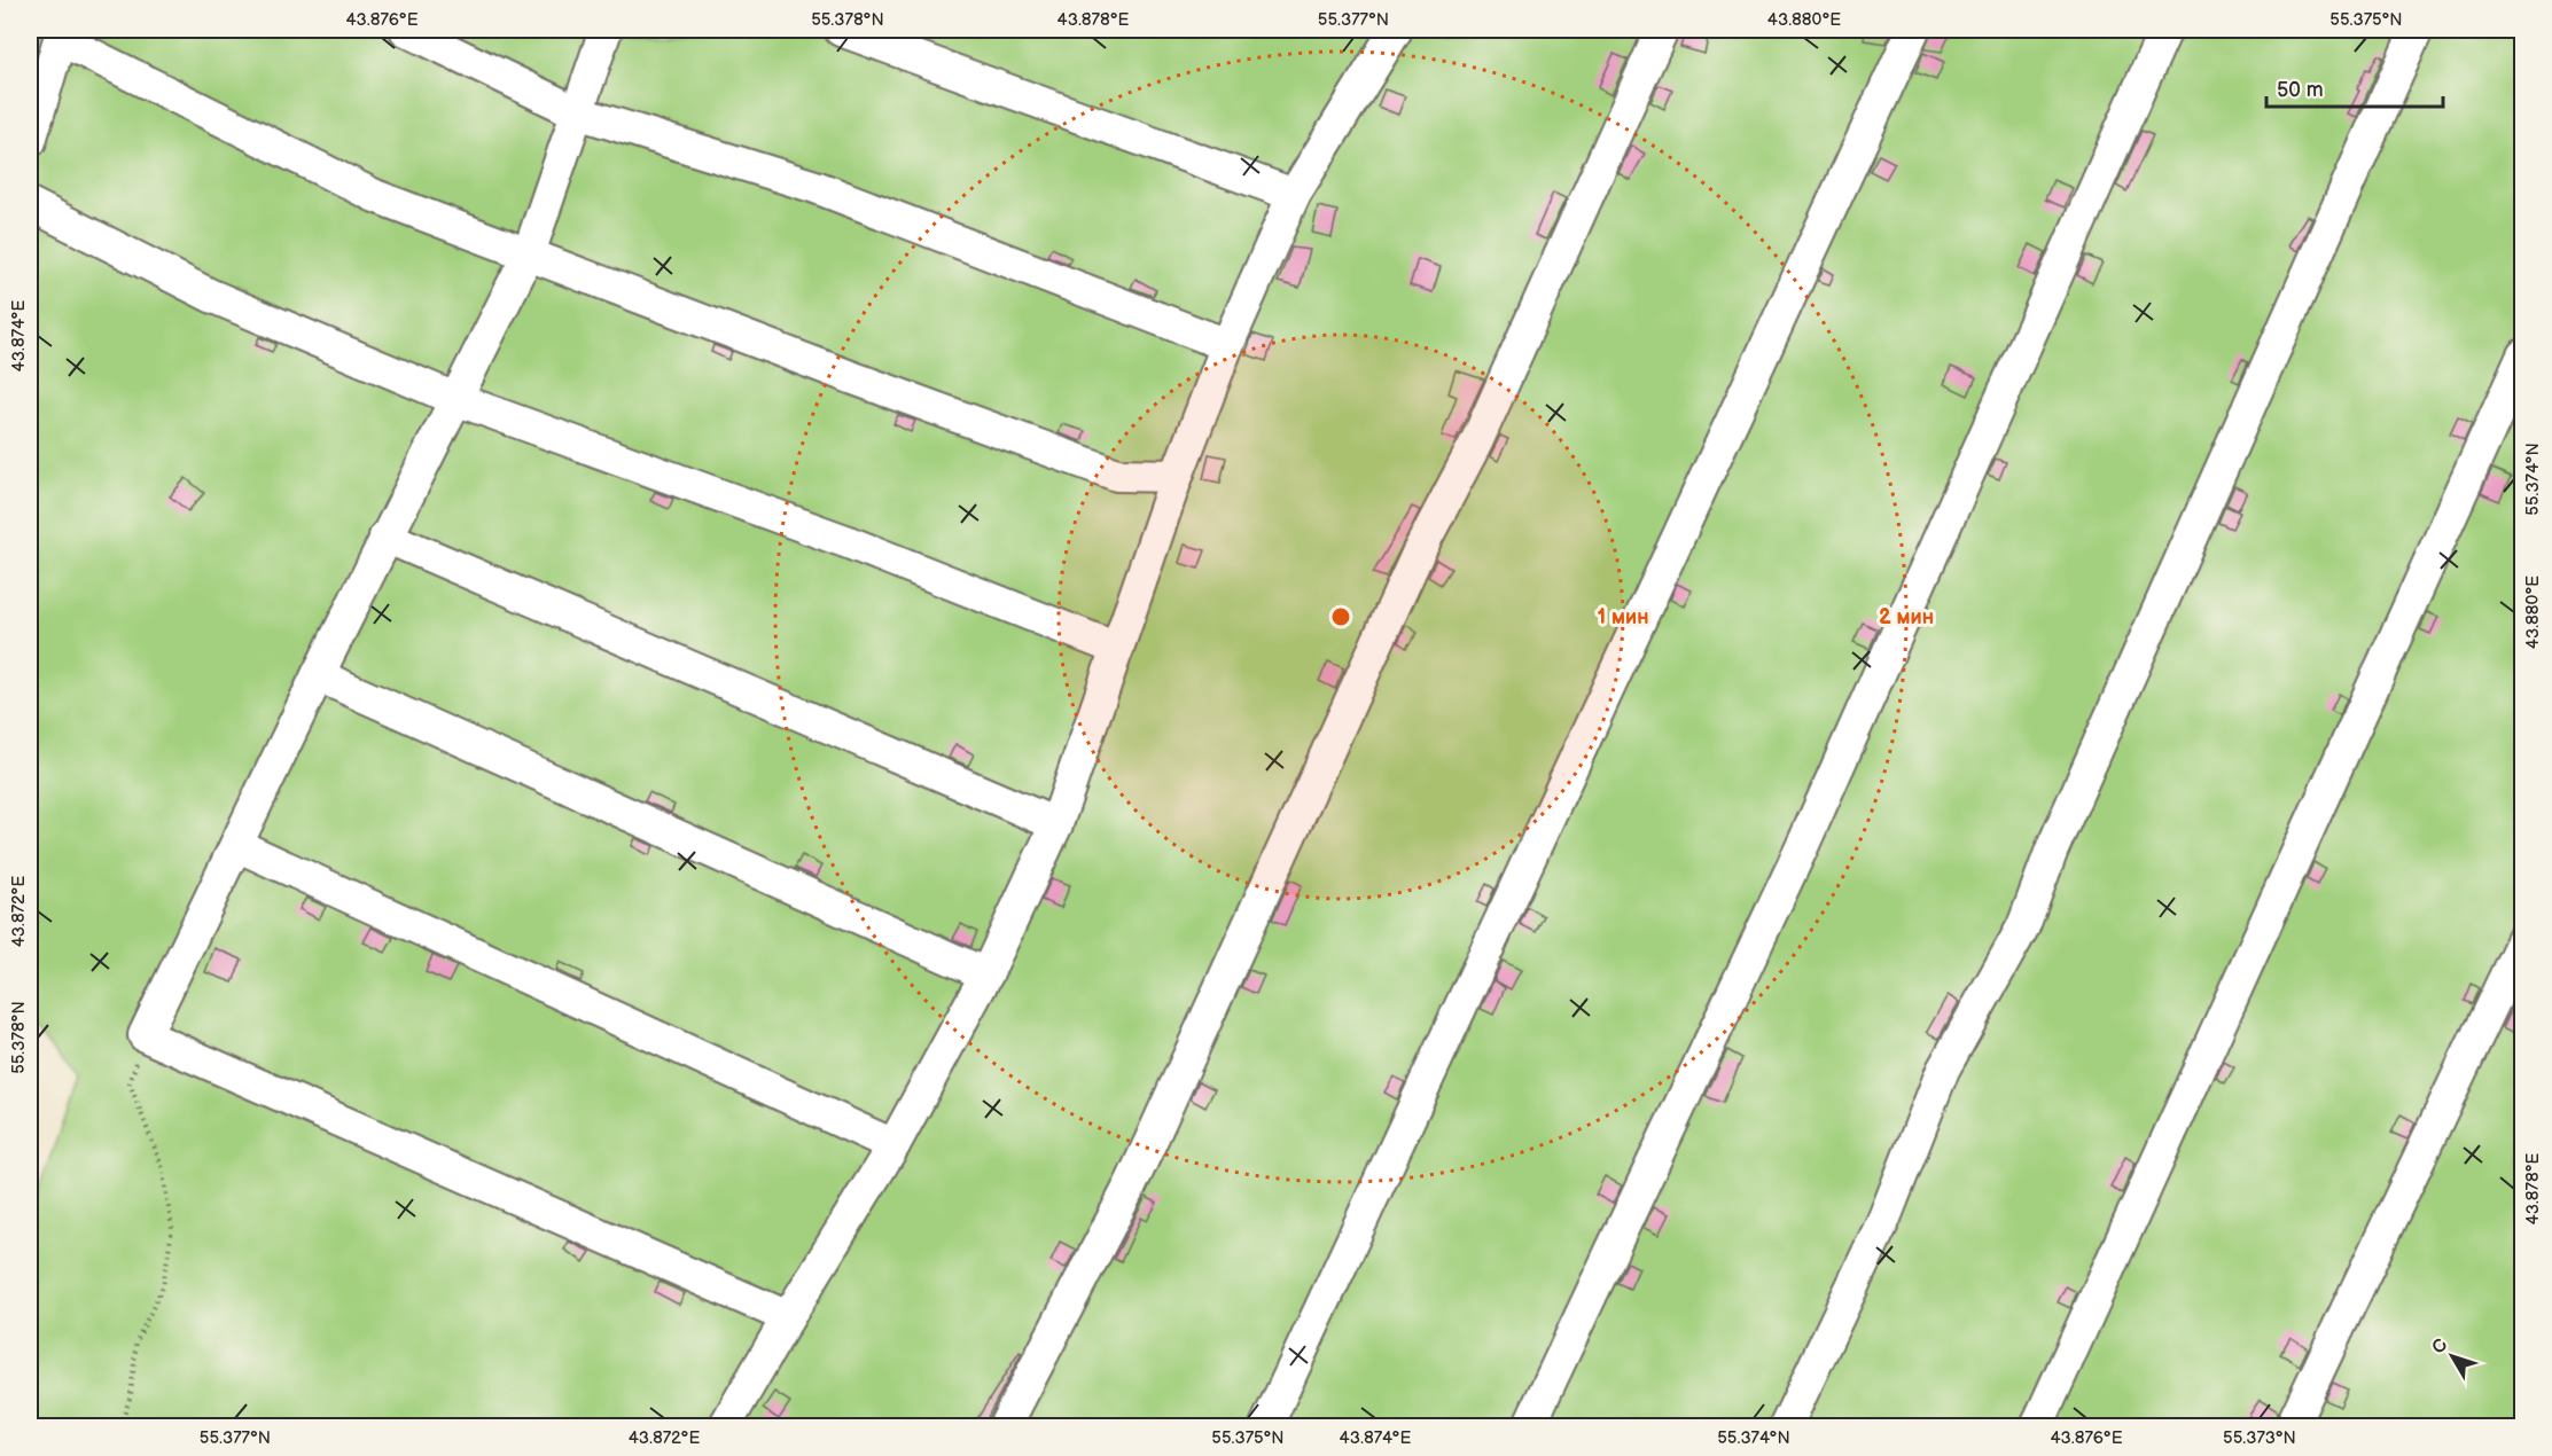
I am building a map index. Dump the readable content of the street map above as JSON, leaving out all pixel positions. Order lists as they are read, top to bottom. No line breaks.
{"scale_bar":"50 m","north":"top left","coordinates":["43.876°E","55.378°N","43.878°E","55.377°N","43.880°E","55.375°N","43.874°E","55.374°N","43.872°E","55.373°N"],"rings":["1 мин","2 мин"]}
